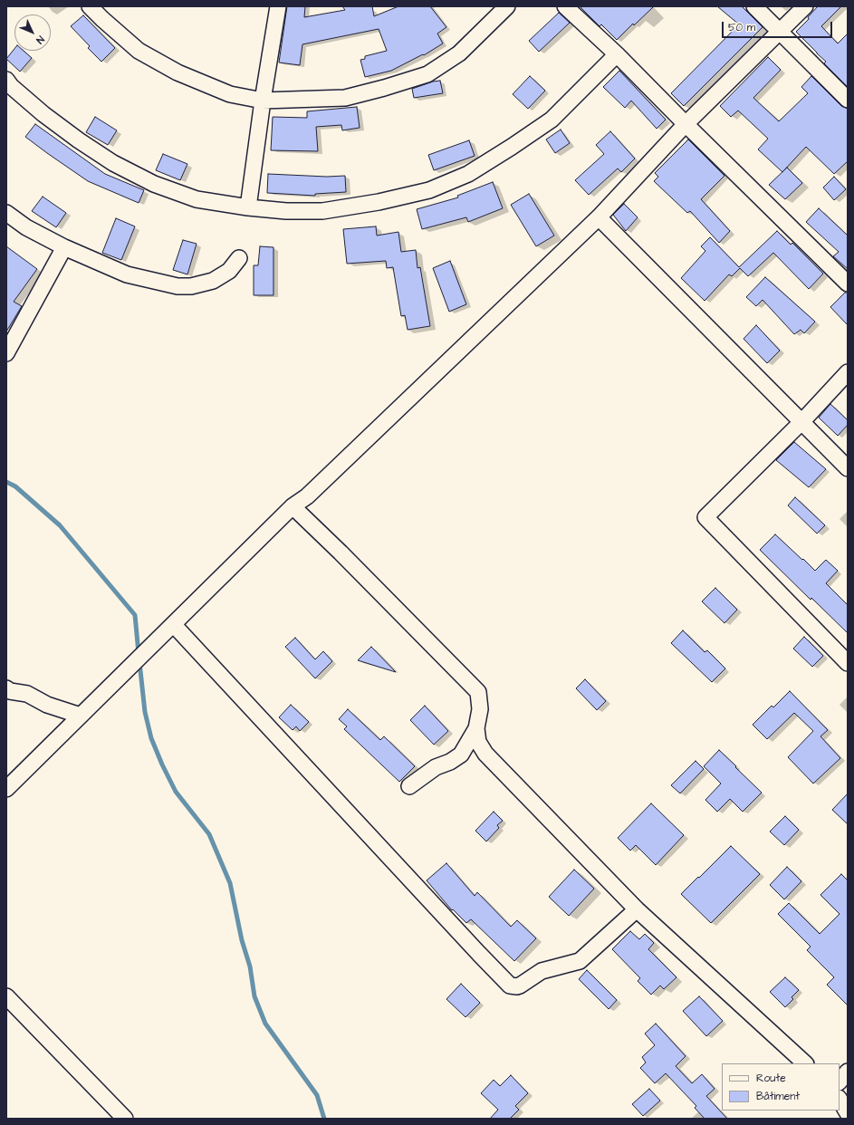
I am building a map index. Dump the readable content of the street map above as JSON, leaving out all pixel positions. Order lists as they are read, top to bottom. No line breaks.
{"legend":["Route","Bâtiment"],"scale_bar":"50 m","north":"bottom right"}
